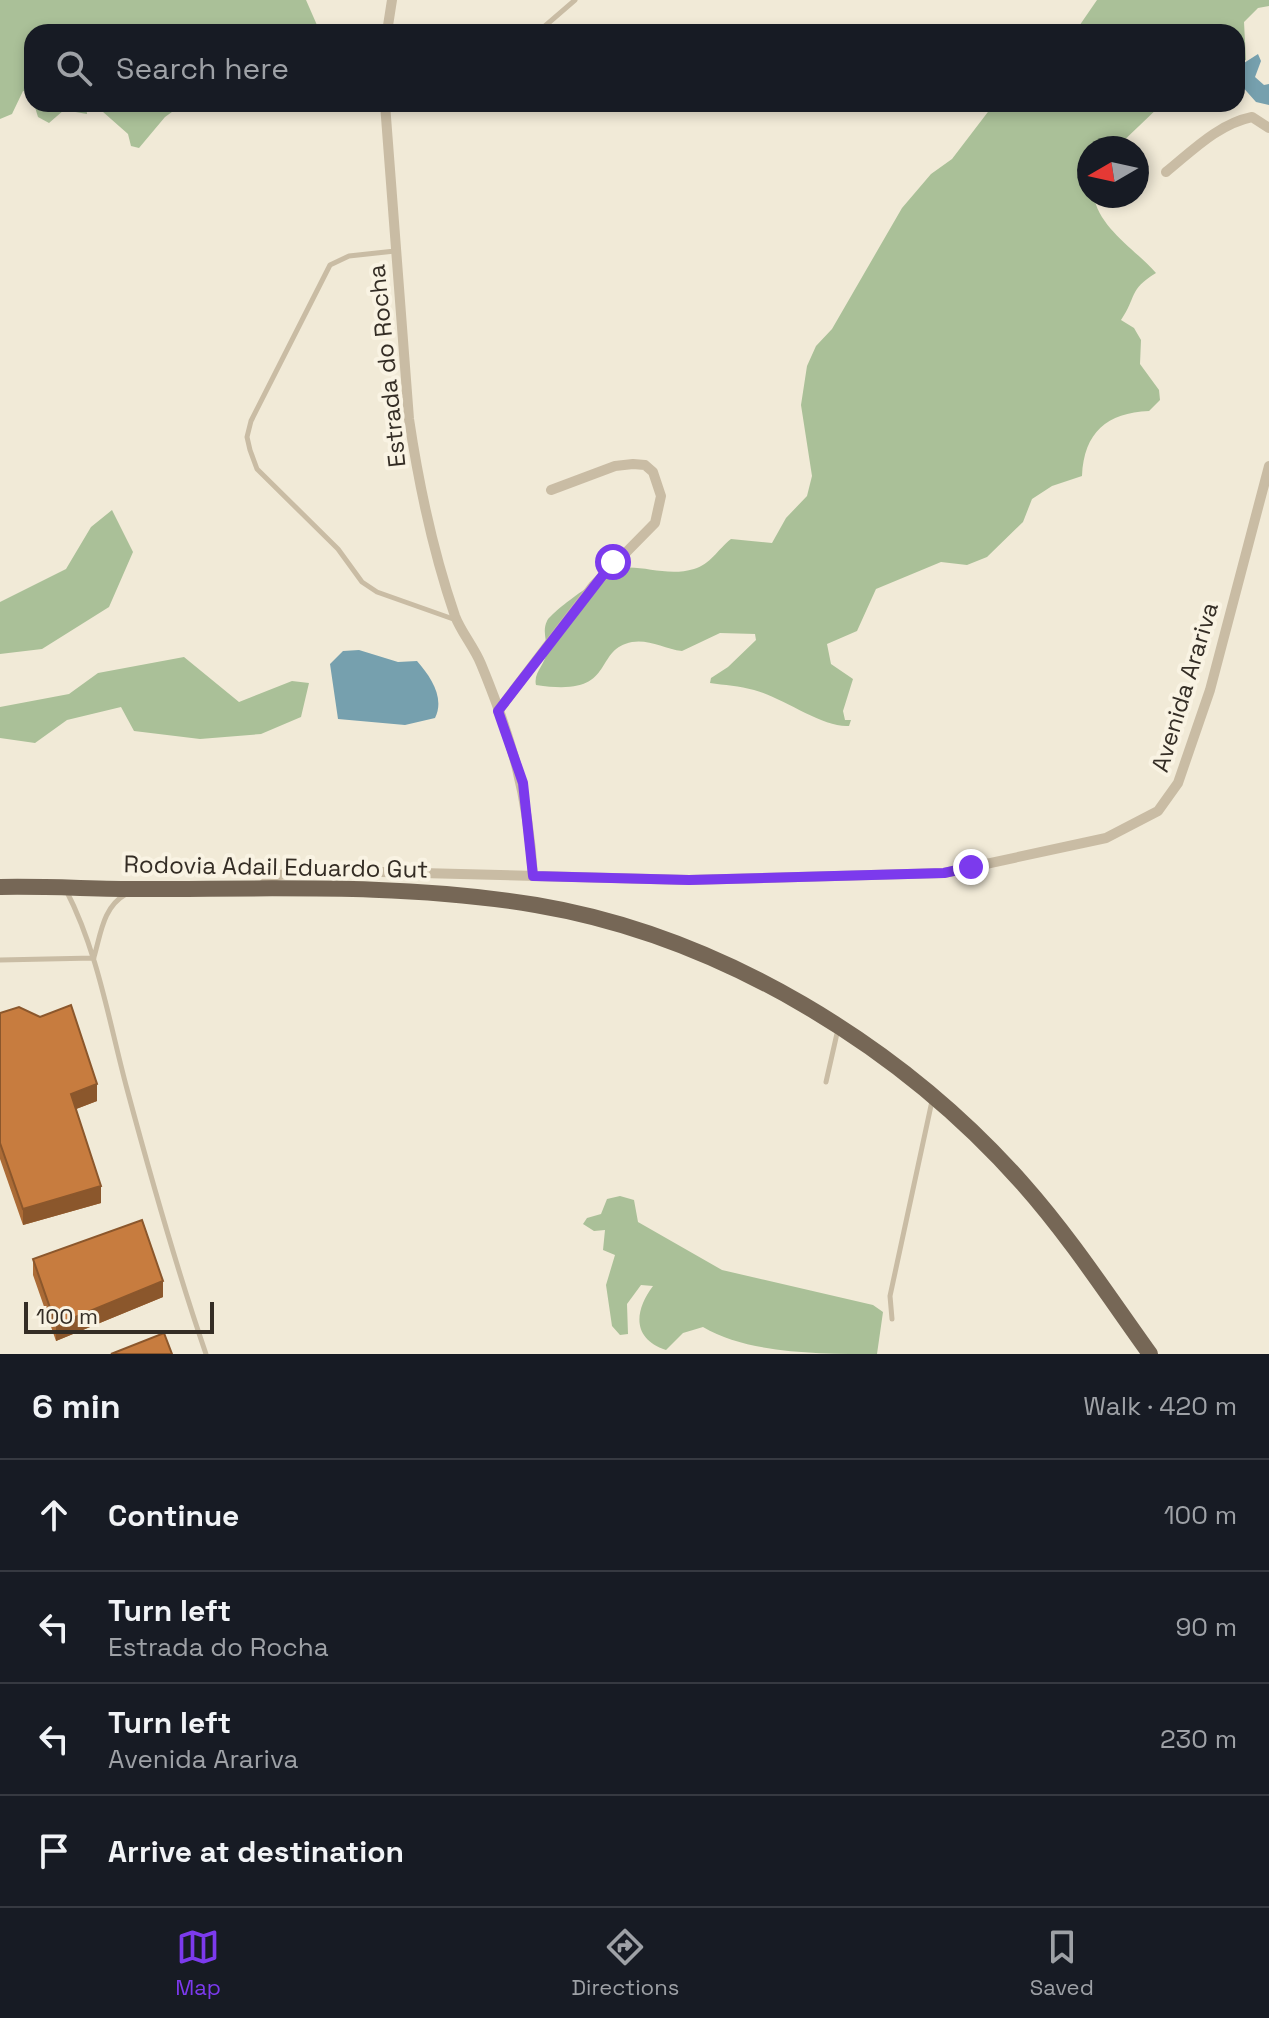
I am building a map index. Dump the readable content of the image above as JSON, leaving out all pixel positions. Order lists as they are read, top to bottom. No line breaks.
{"streets":{"main road":["Rodovia Adail Eduardo Gut"],"street":["Estrada do Rocha","Avenida Arariva"]},"crossings":[["Estrada do Rocha","Avenida Arariva"],["Avenida Arariva","Rodovia Adail Eduardo Gut"]],"scale_bar":"100 m","north":"left","page":{"search":"Search here","scale":"100 m","heading":["6 min","Walk · 420 m"],"list":[["Continue","100 m"],["Turn left","Estrada do Rocha","90 m"],["Turn left","Avenida Arariva","230 m"],"Arrive at destination"],"nav":["Map","Directions","Saved"]}}
